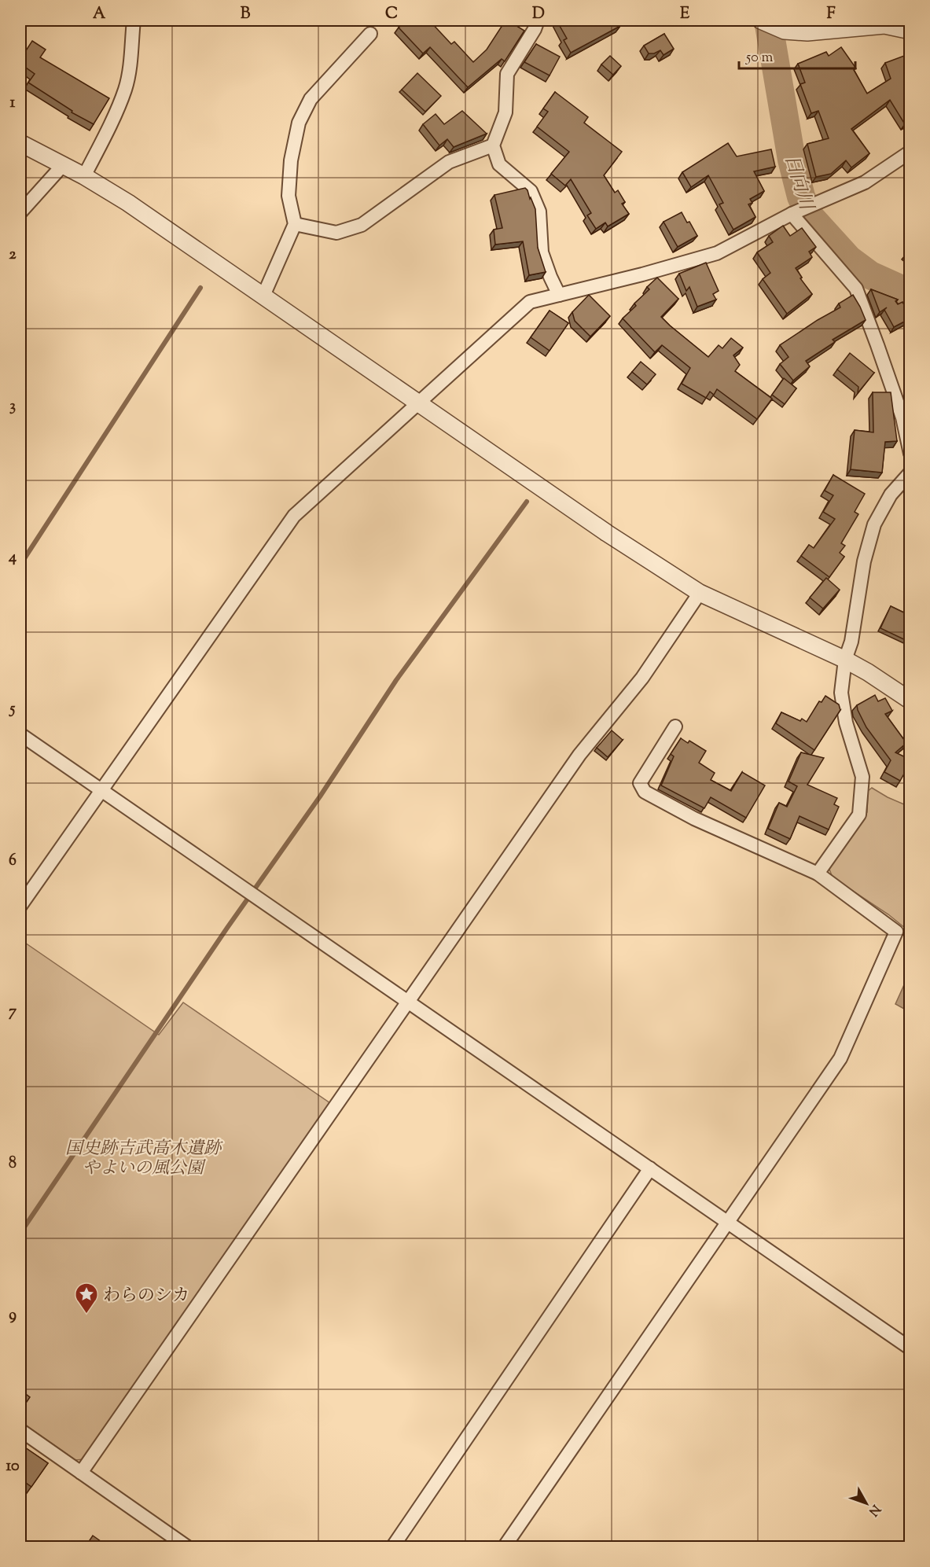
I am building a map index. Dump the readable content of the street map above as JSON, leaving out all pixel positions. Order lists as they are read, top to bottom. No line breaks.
{"water":["日向川"],"parks":["国史跡吉武高木遺跡 やよいの風公園"],"places":{"place":["わらのシカ"]},"scale_bar":"50 m","north":"bottom right","grid":{"columns":["A","B","C","D","E","F"],"rows":["1","2","3","4","5","6","7","8","9","10"]}}
